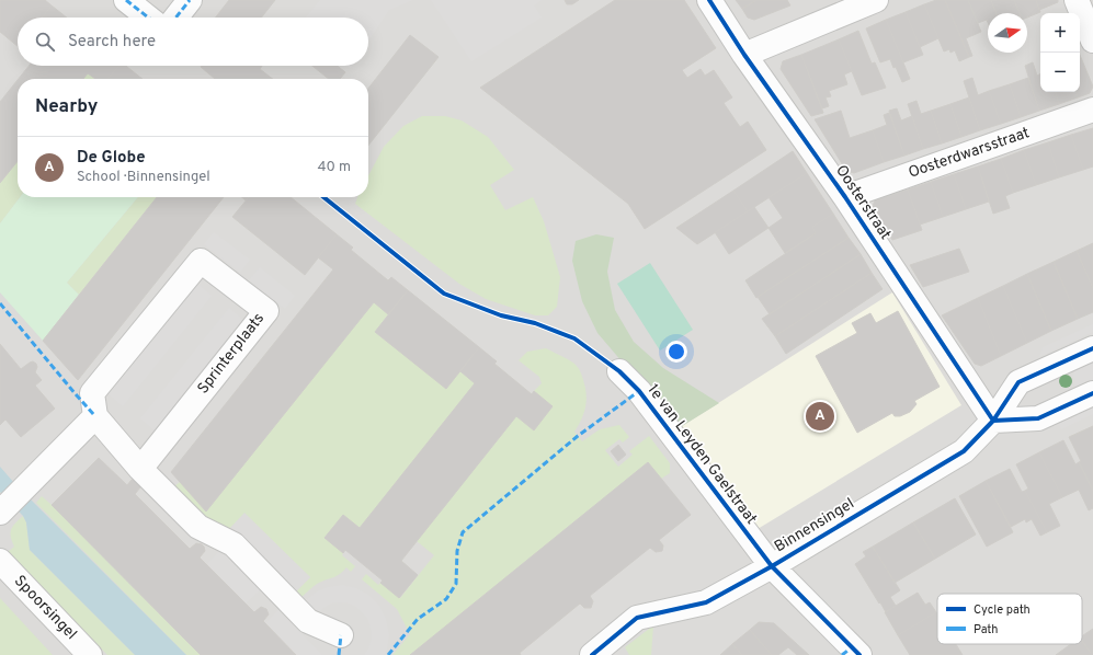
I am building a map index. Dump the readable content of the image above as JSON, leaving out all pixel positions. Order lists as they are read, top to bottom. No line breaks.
{"streets":{"street":["Oosterdwarsstraat","Oosterstraat","Sprinterplaats","1e van Leyden Gaelstraat","Binnensingel","Spoorsingel"]},"crossings":[["Oosterdwarsstraat","Oosterstraat"],["Oosterstraat","Binnensingel"],["1e van Leyden Gaelstraat","Binnensingel"]],"legend":["Cycle path","Path"],"north":"right","page":{"map_buttons":["+","−"],"search":"Search here","heading":"Nearby","list":[{"mark":"A","name":"De Globe","note":"School · Binnensingel","value":"40 m"}],"pins":"A"}}
